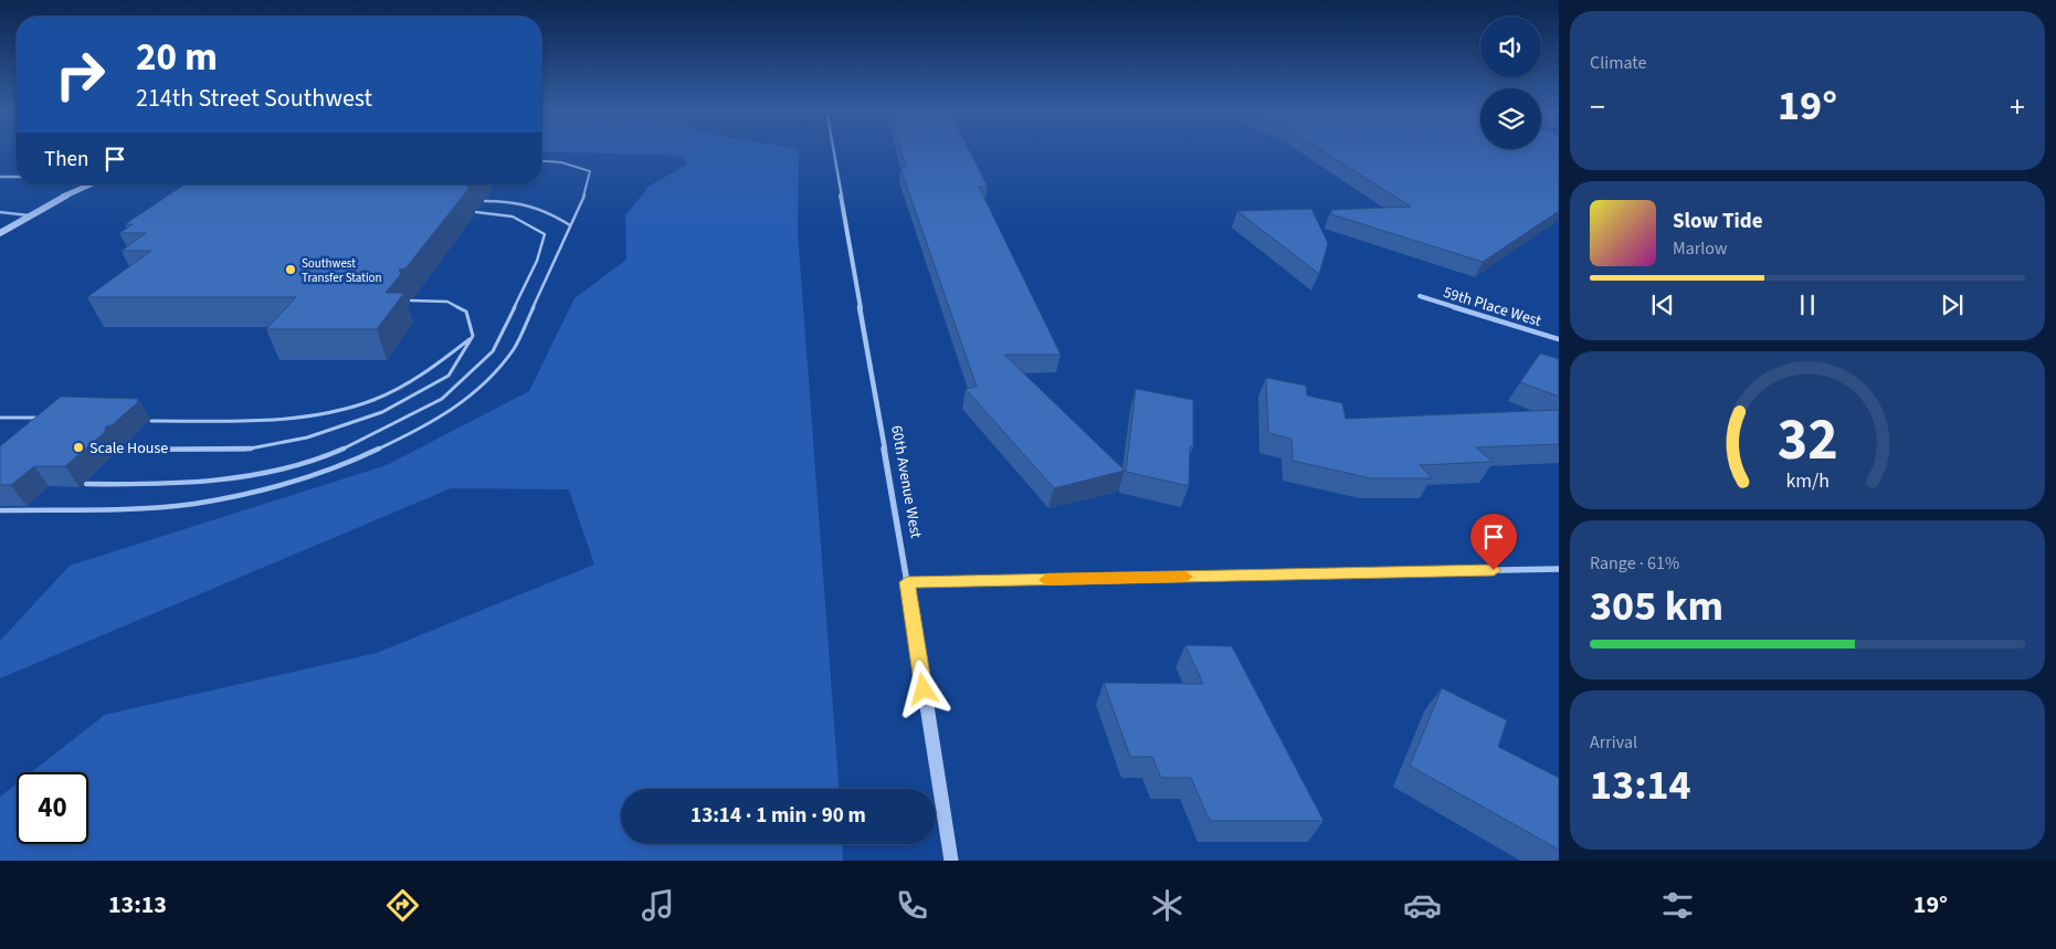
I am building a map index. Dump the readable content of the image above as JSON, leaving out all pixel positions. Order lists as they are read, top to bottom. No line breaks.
{"streets":{"street":["59th Place West","60th Avenue West"]},"places":["Southwest Transfer Station","Scale House"],"page":{"tile":["Climate",["Range · 61%","305 km"],["Arrival","13:14"]],"turn":["20 m","214th Street Southwest"],"heat":["−","19°","+"],"then":"Then","song":["Slow Tide","Marlow"],"limit":"40","trip":"13:14 · 1 min · 90 m","tabs":["13:13","19°"],"gauge":["32","km/h"]}}
